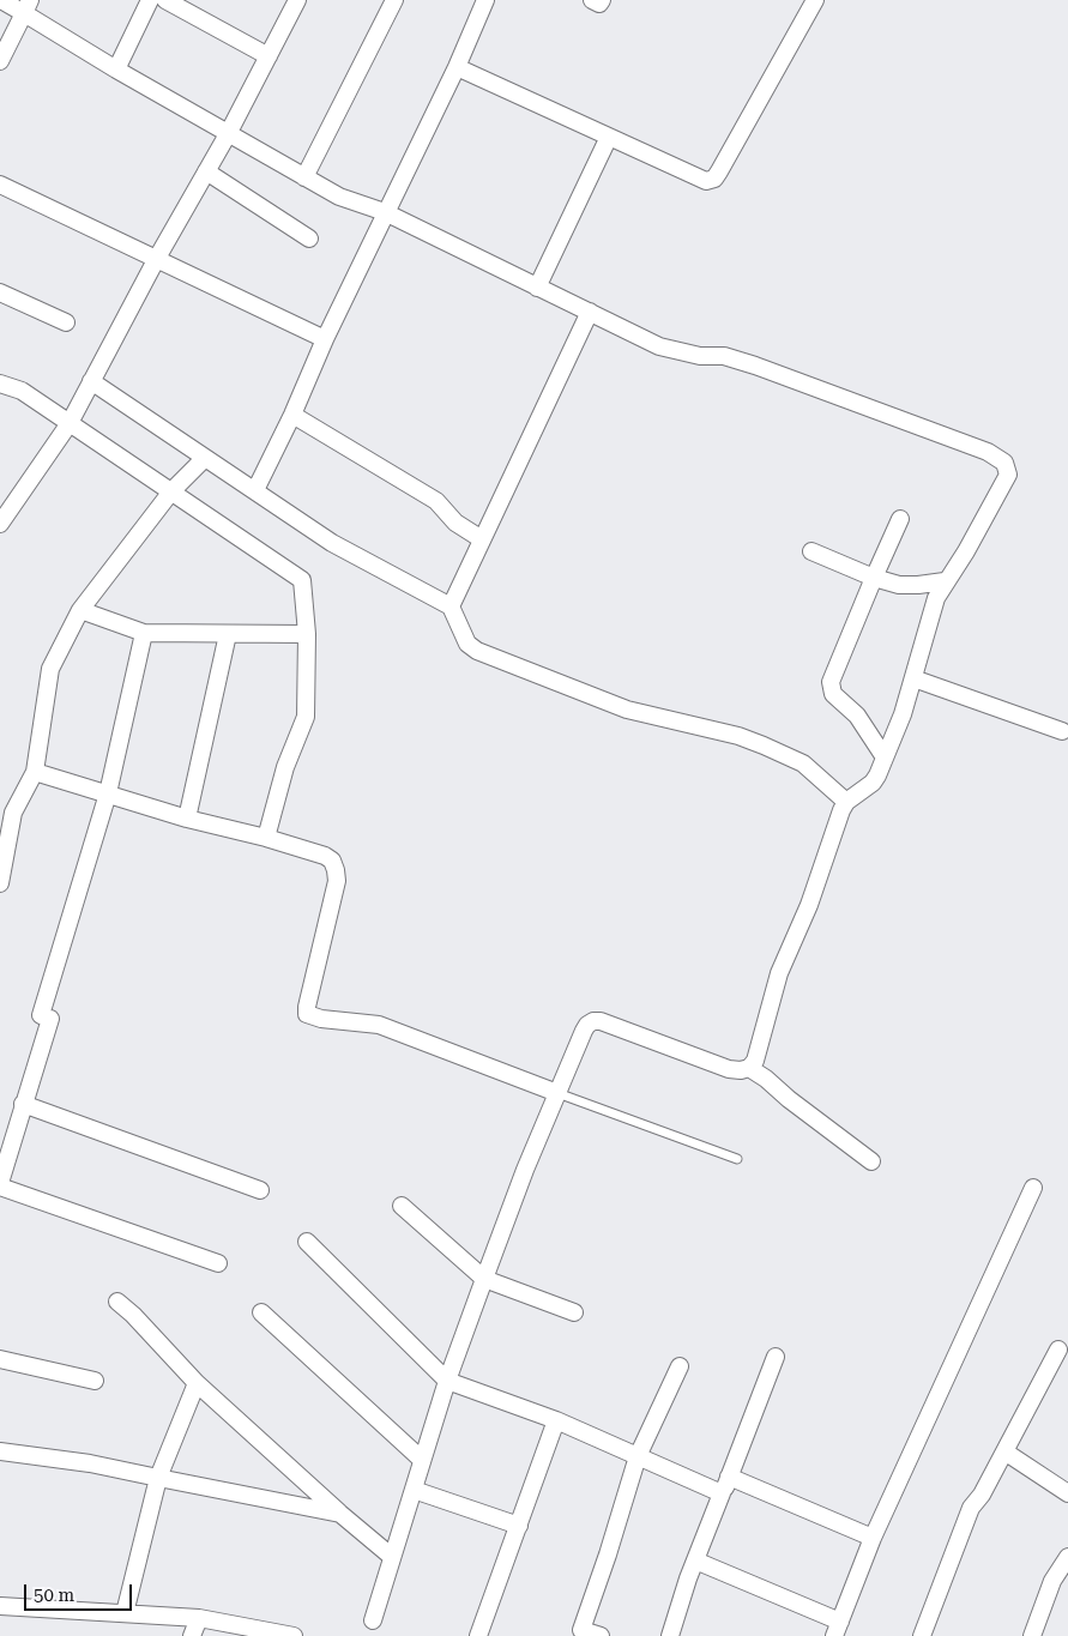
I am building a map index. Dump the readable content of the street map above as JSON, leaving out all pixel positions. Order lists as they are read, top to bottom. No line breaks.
{"scale_bar":"50 m"}
